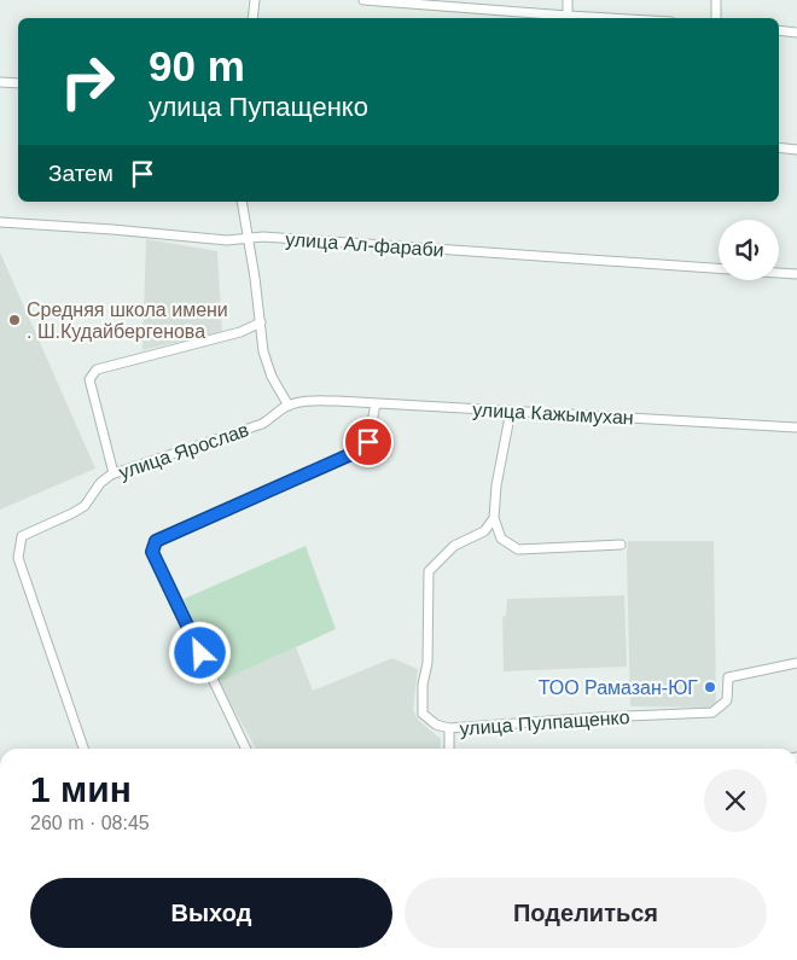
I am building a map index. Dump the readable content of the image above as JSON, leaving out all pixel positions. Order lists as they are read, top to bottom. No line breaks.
{"streets":{"street":["улица Ал-фараби","улица Кажымухан","улица Ярослав","улица Пулпащенко"]},"crossings":[["улица Кажымухан","улица Ярослав"]],"places":["Средняя школа имени . Ш.Кудайбергенова","ТОО Рамазан-ЮГ"],"page":{"turn":["90 m","улица Пупащенко"],"then":"Затем","heading":["1 мин","260 m · 08:45"],"buttons":["Выход","Поделиться"]}}
